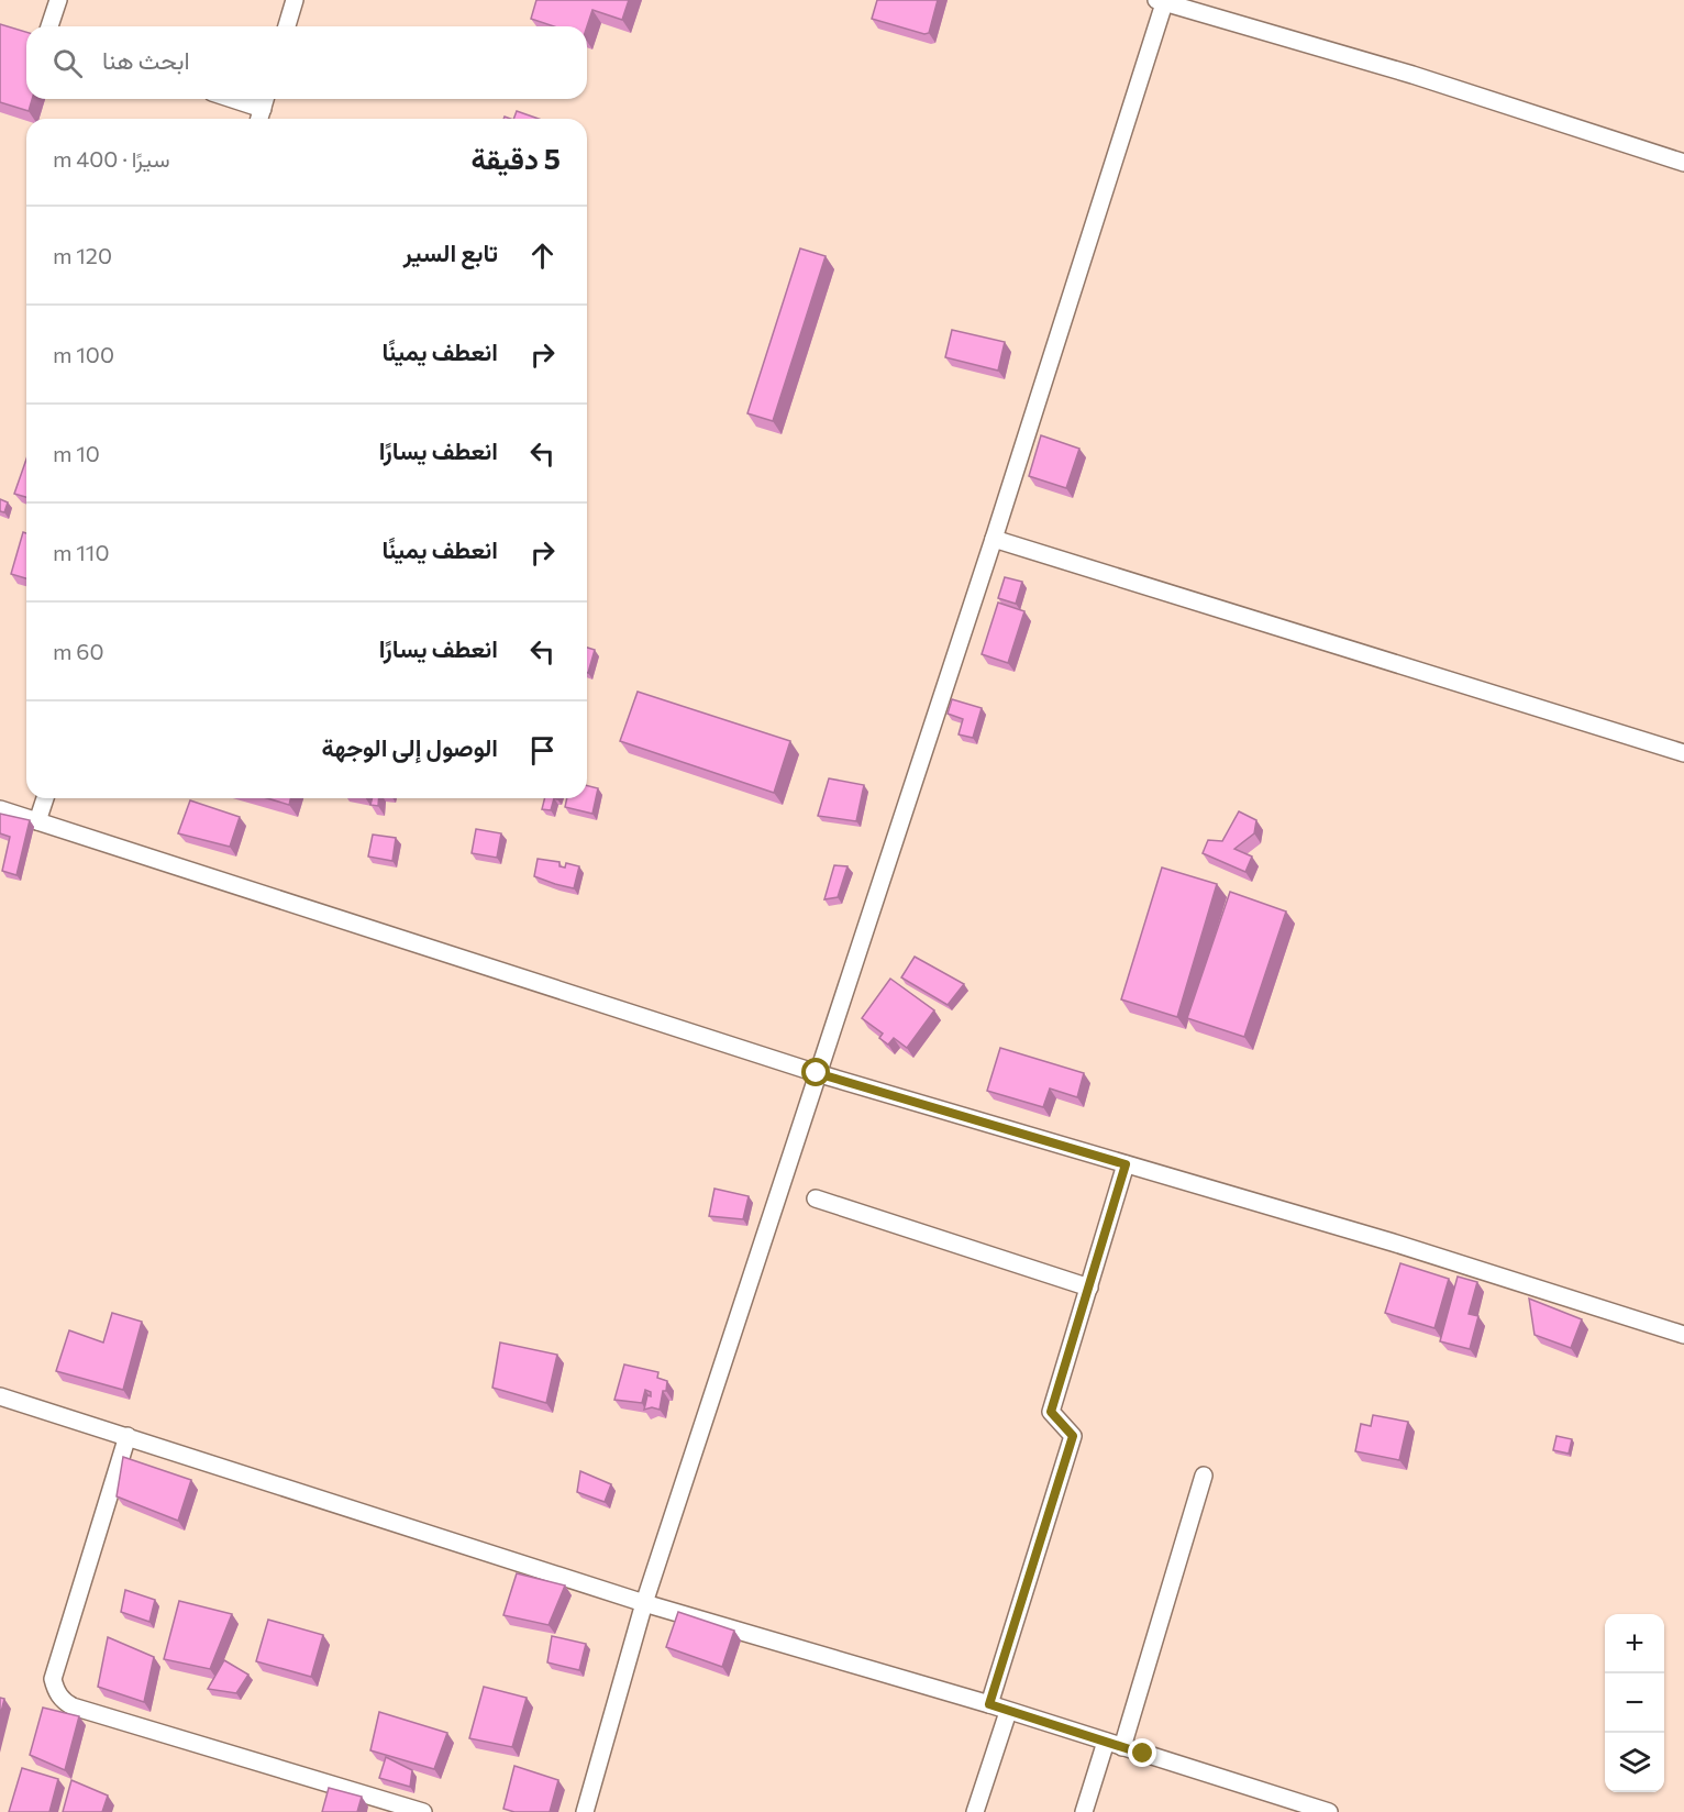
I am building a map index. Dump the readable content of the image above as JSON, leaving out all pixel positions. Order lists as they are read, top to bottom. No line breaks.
{"page":{"search":"ابحث هنا","heading":["5 دقيقة","سيرًا · 400 m"],"list":[["تابع السير","120 m"],["انعطف يمينًا","100 m"],["انعطف يسارًا","10 m"],["انعطف يمينًا","110 m"],["انعطف يسارًا","60 m"],"الوصول إلى الوجهة"],"map_buttons":["+","−"]}}
